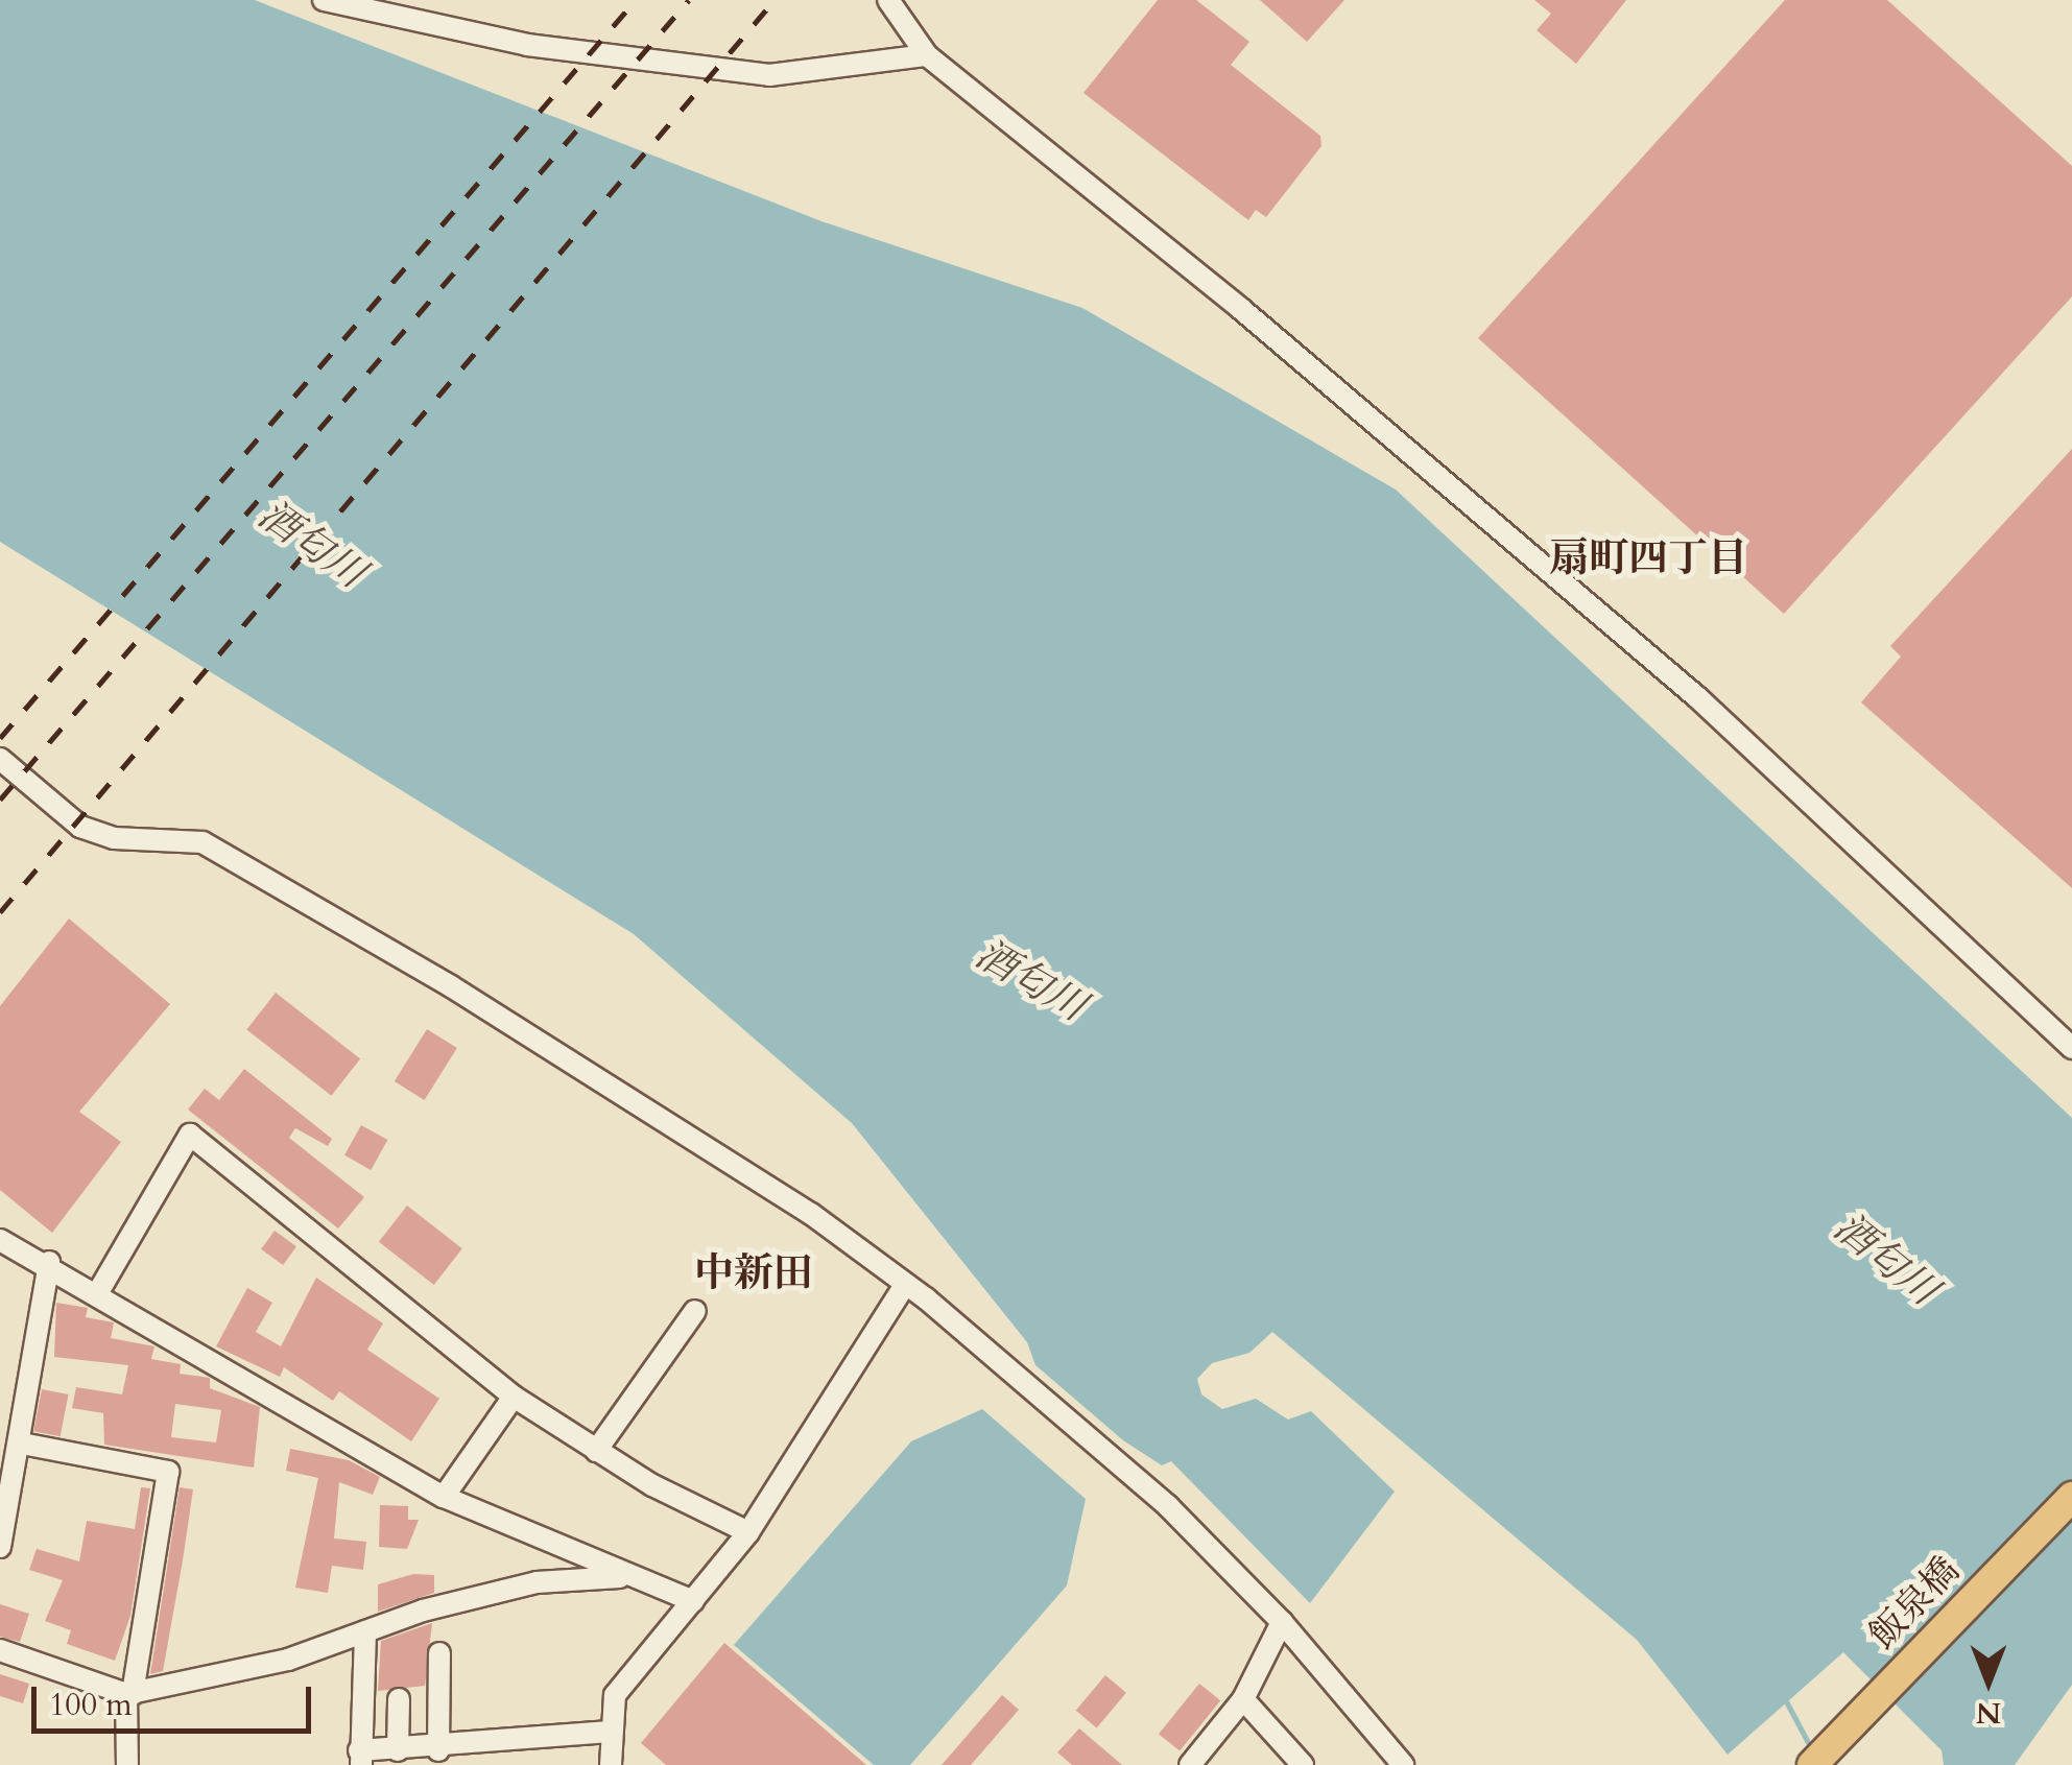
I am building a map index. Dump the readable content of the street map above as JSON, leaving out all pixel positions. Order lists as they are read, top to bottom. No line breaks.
{"streets":{"highway":["飯泉橋"]},"districts":["扇町四丁目","中新田"],"water":["酒匂川"],"scale_bar":"100 m","north":"bottom"}
